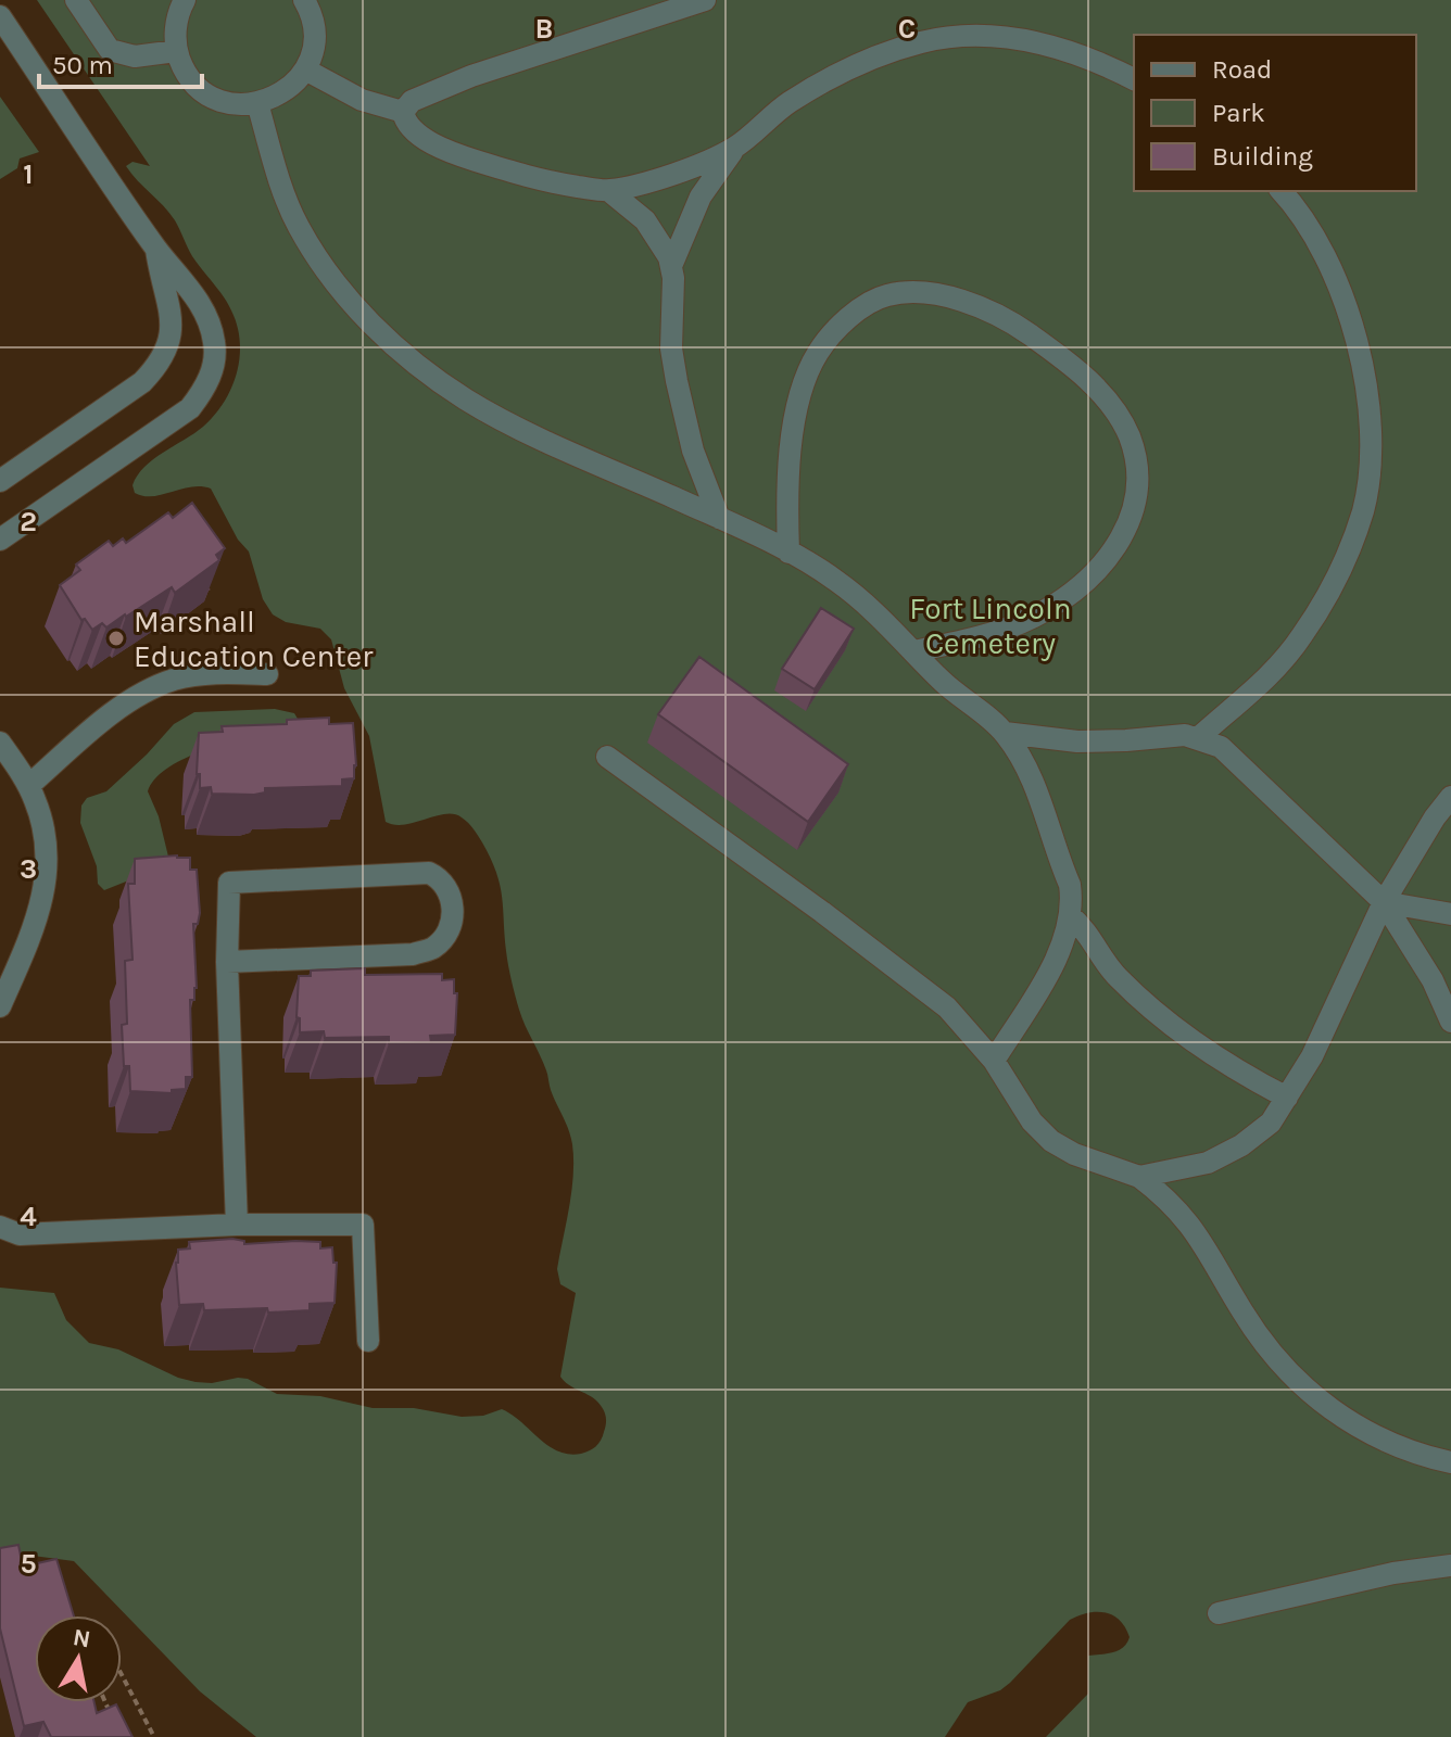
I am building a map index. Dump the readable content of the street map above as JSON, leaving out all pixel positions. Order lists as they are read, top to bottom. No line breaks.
{"parks":["Fort Lincoln Cemetery"],"places":["Marshall Education Center"],"legend":["Road","Park","Building"],"scale_bar":"50 m","north":"top","grid":{"columns":["B","C"],"rows":["1","2","3","4","5"]}}
